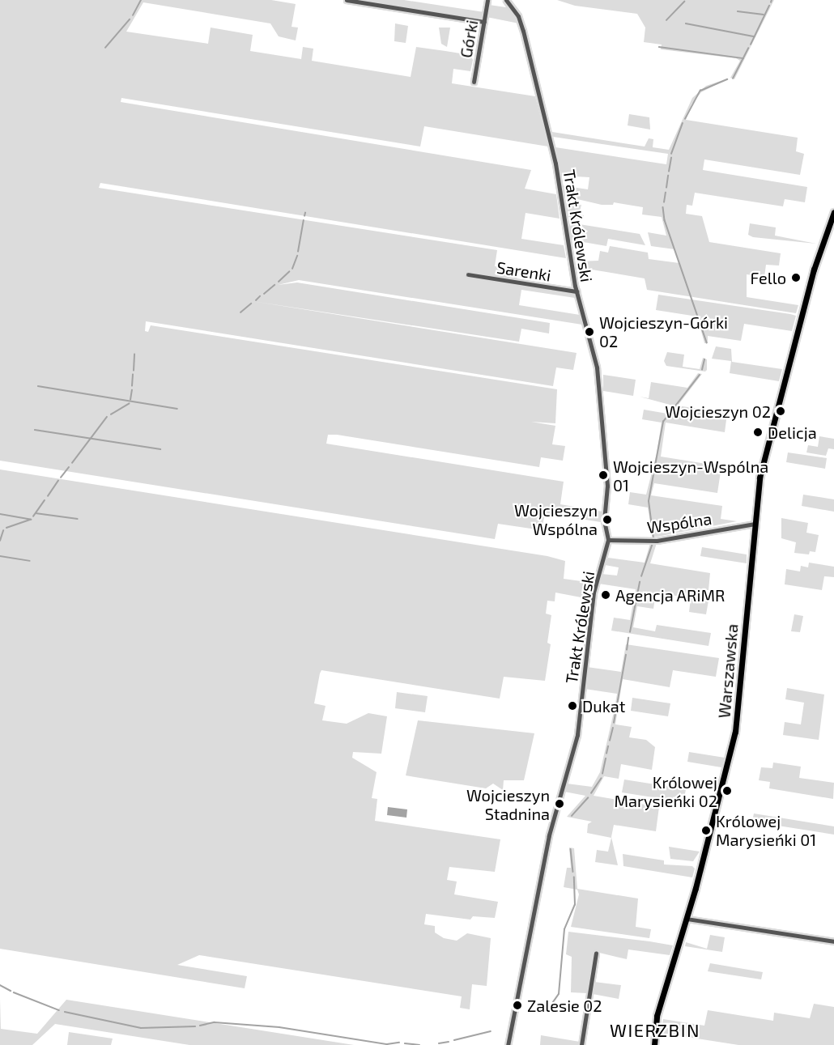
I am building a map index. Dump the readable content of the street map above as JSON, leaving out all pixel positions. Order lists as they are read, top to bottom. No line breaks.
{"streets":{"main road":["Warszawska"],"street":["Górki","Trakt Królewski","Sarenki","Wspólna"]},"crossings":[["Trakt Królewski","Sarenki"],["Trakt Królewski","Wspólna"],["Wspólna","Warszawska"]],"districts":["WIERZBIN"],"places":["Fello","Wojcieszyn-Górki 02","Wojcieszyn 02","Delicja","Wojcieszyn-Wspólna 01","Wojcieszyn Wspólna","Agencja ARiMR","Dukat","Królowej Marysieńki 02","Wojcieszyn Stadnina","Królowej Marysieńki 01","Zalesie 02"]}
